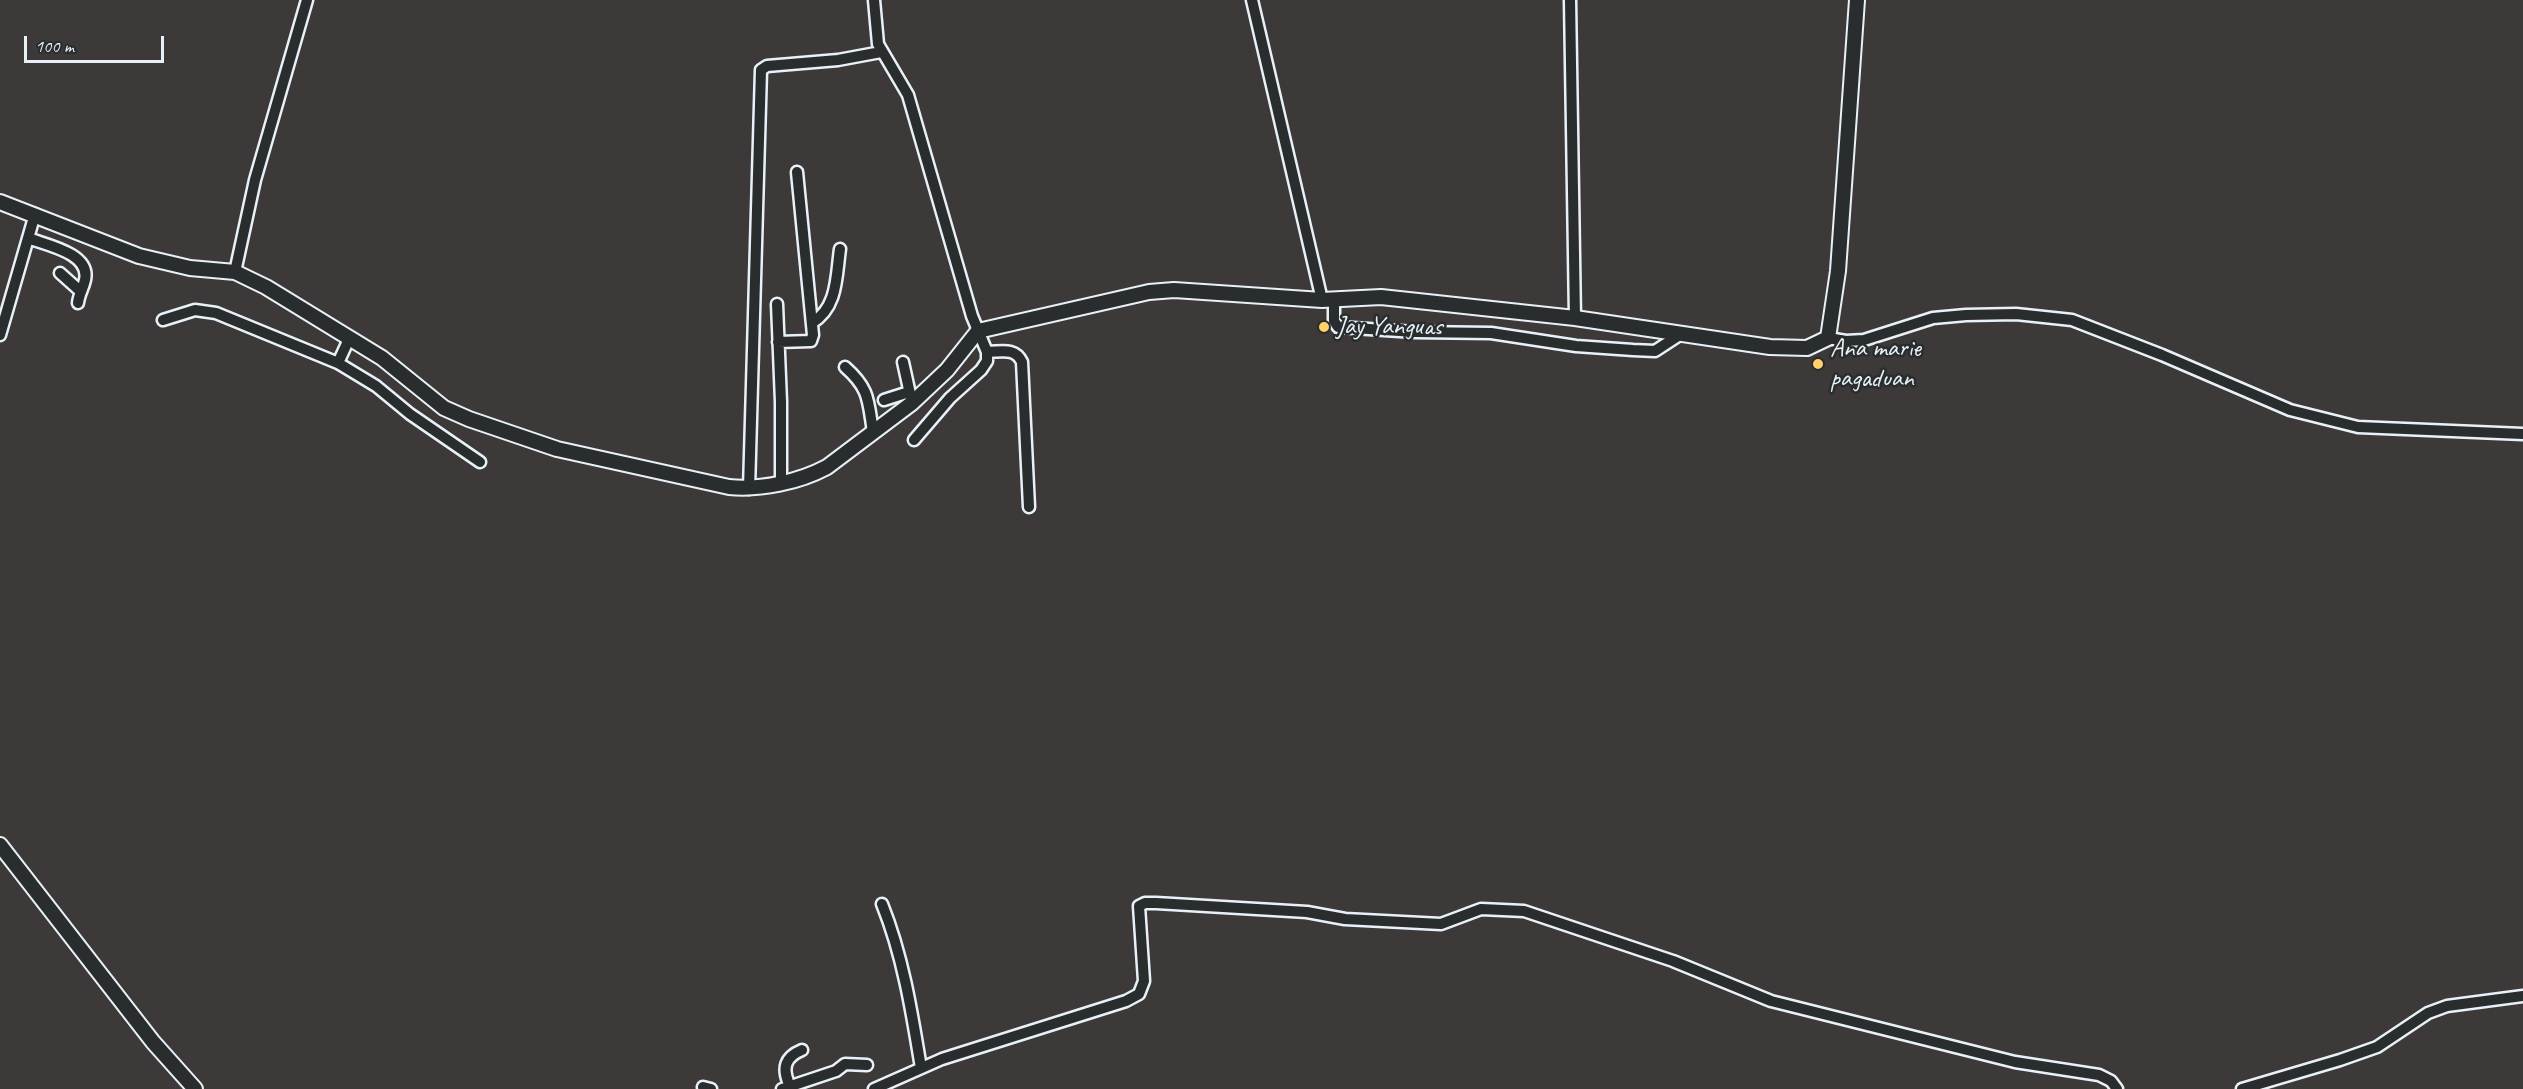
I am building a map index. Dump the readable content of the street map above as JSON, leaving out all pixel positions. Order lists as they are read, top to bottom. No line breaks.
{"places":["Jay Yanguas","Ana marie pagaduan"],"scale_bar":"100 m"}
